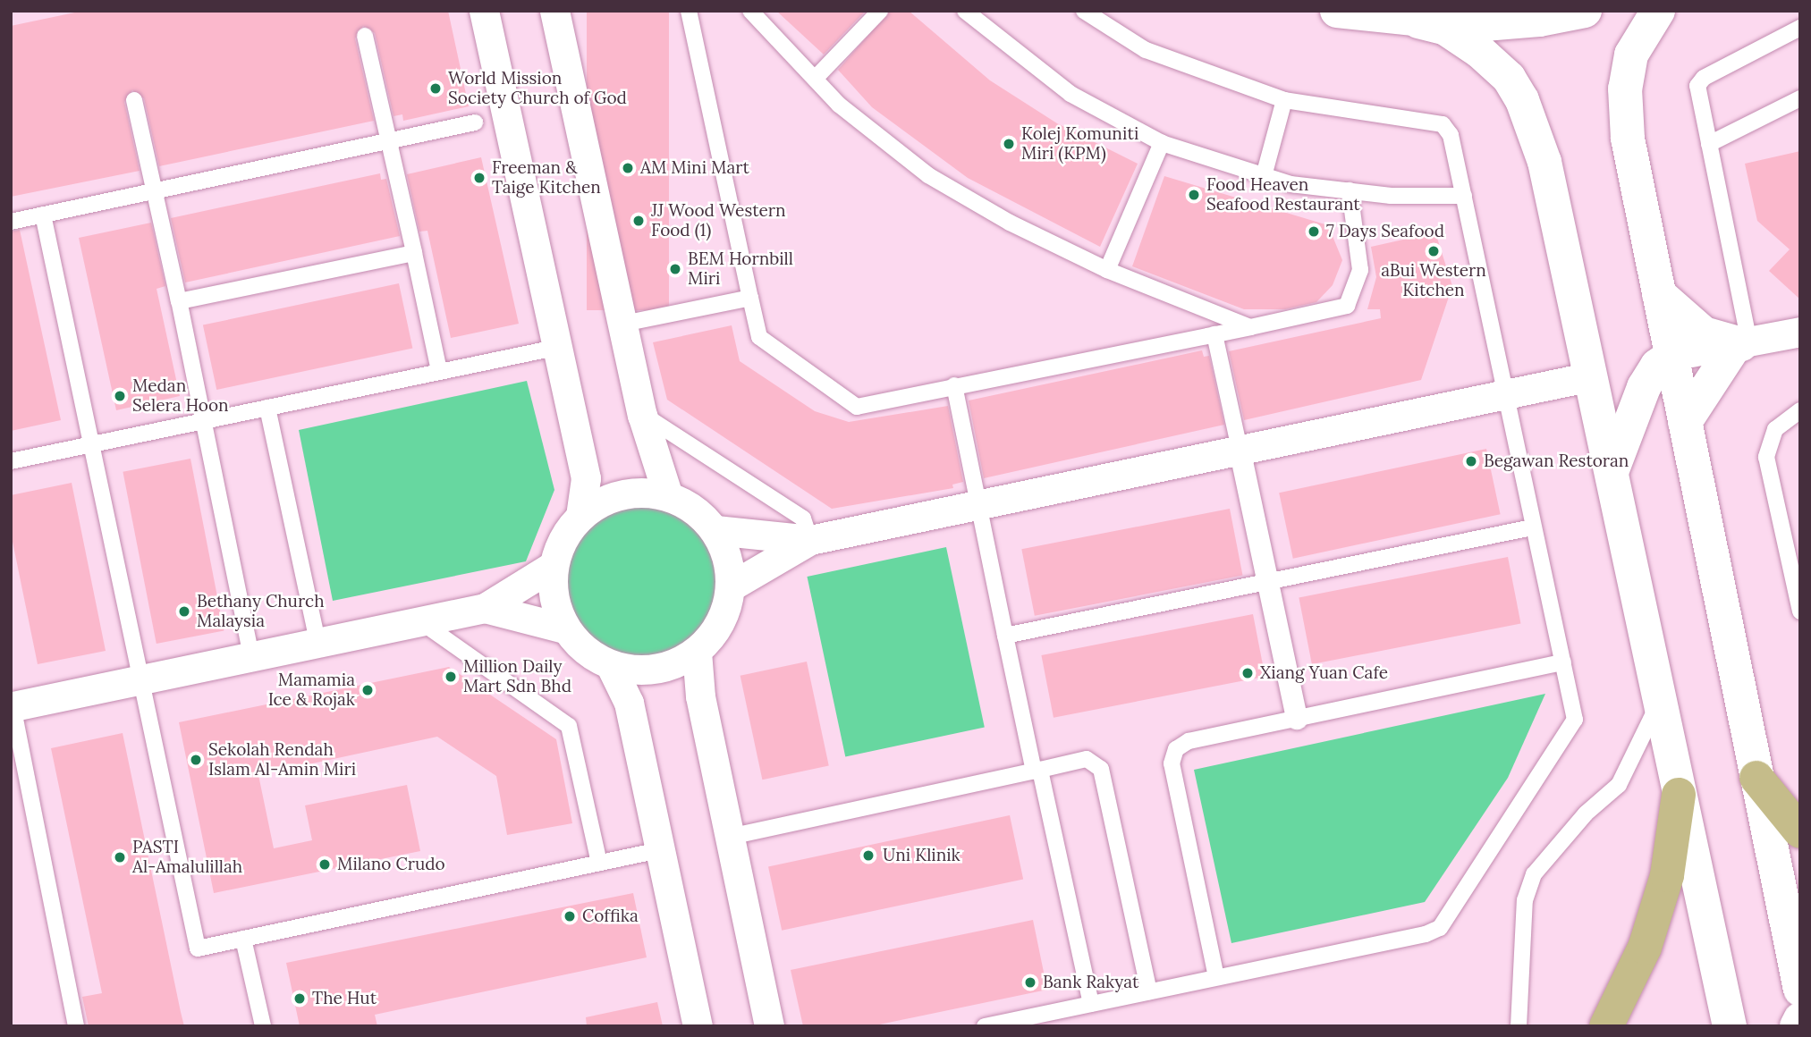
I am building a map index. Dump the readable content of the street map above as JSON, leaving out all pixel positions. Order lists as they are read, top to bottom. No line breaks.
{"places":["World Mission Society Church of God","Kolej Komuniti Miri (KPM)","AM Mini Mart","Freeman & Taige Kitchen","Food Heaven Seafood Restaurant","JJ Wood Western Food (1)","7 Days Seafood","aBui Western Kitchen","BEM Hornbill Miri","Medan Selera Hoon","Begawan Restoran","Bethany Church Malaysia","Xiang Yuan Cafe","Million Daily Mart Sdn Bhd","Mamamia Ice & Rojak","Sekolah Rendah Islam Al-Amin Miri","Uni Klinik","PASTI Al-Amalulillah","Milano Crudo","Coffika","Bank Rakyat","The Hut"]}
